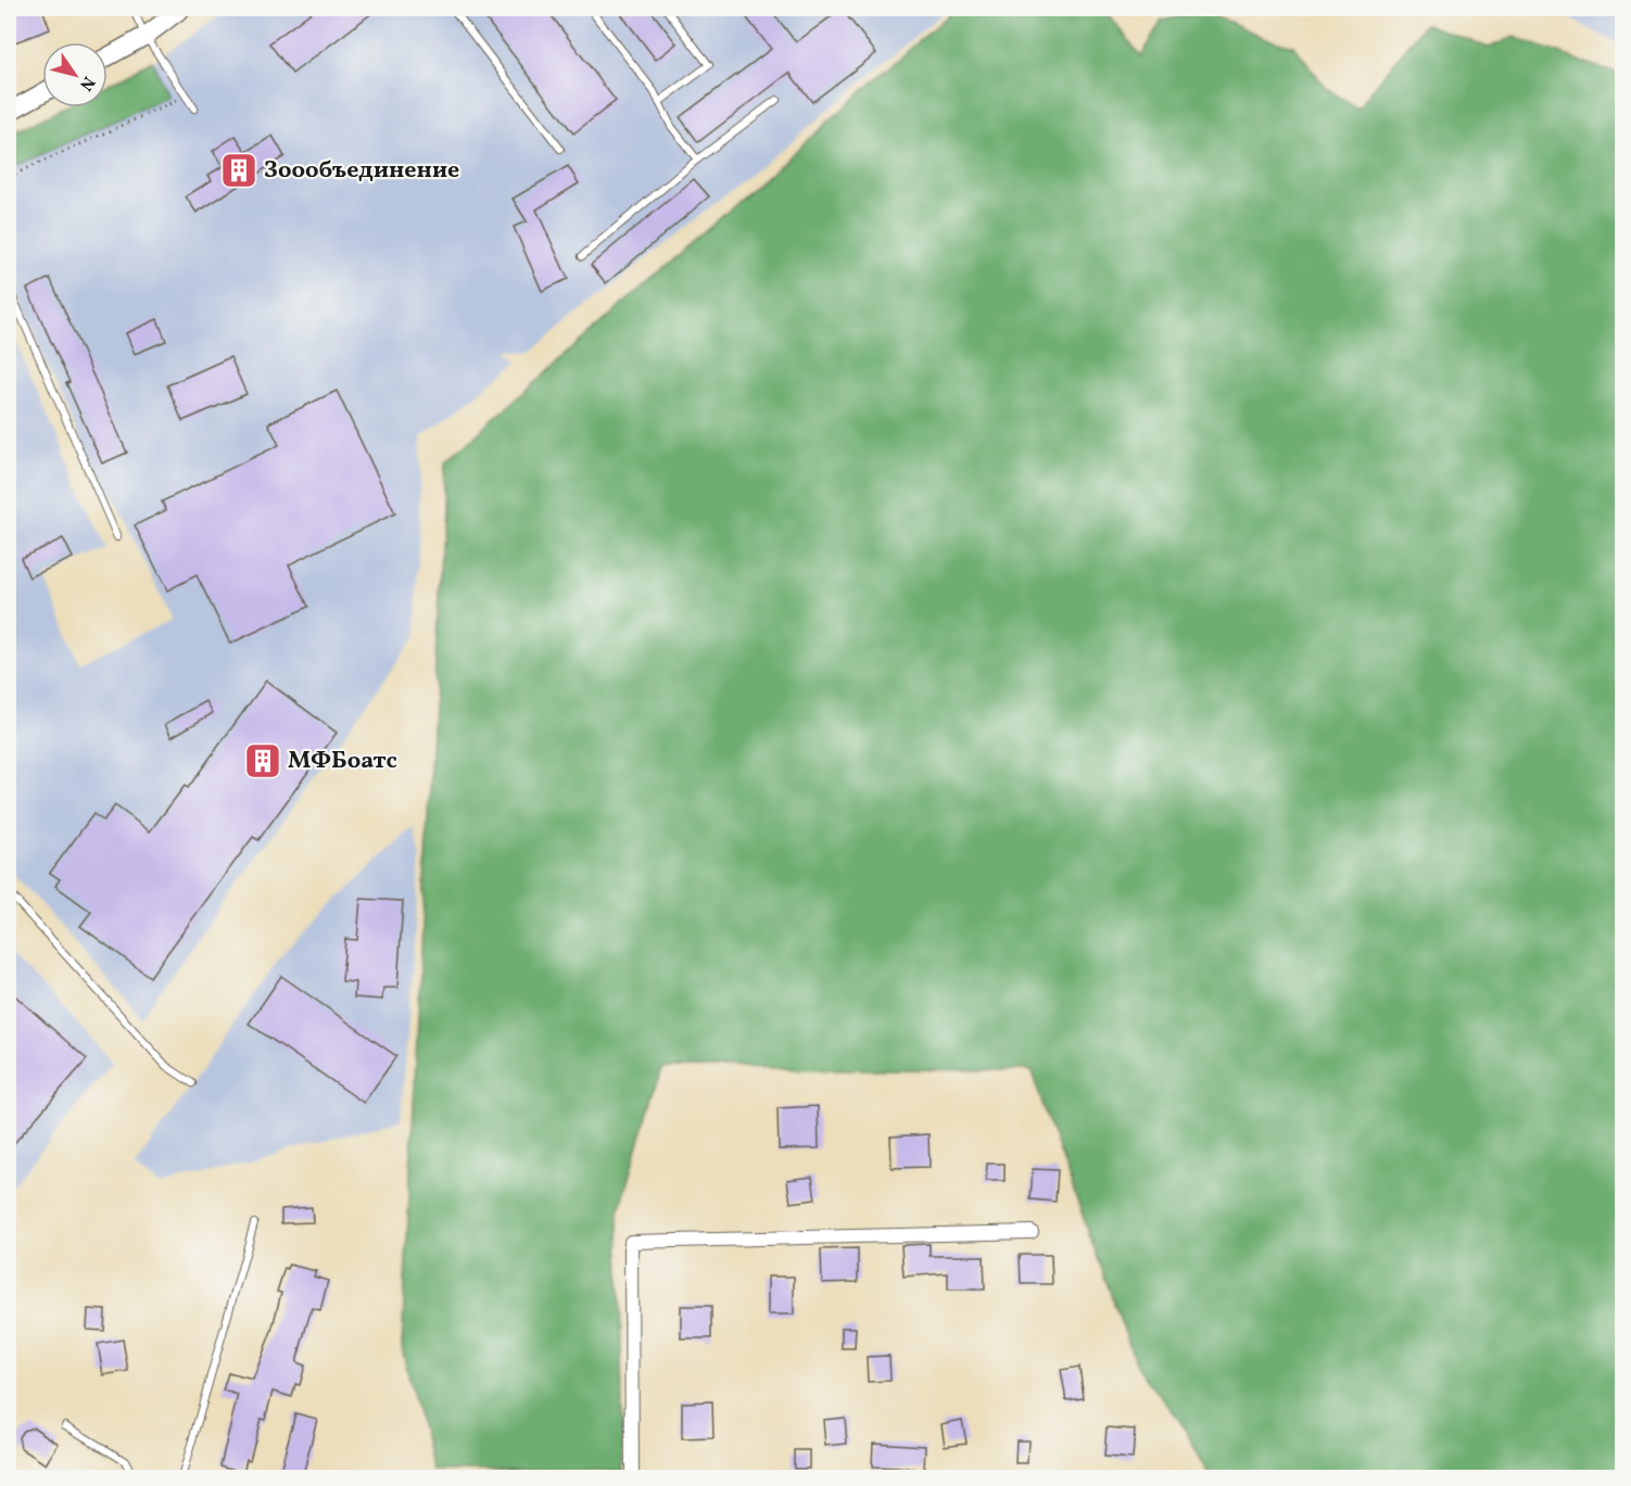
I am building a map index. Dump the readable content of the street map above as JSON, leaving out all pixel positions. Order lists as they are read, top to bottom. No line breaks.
{"places":{"building":["Зоообъединение","МФБоатс"]},"north":"bottom right"}
